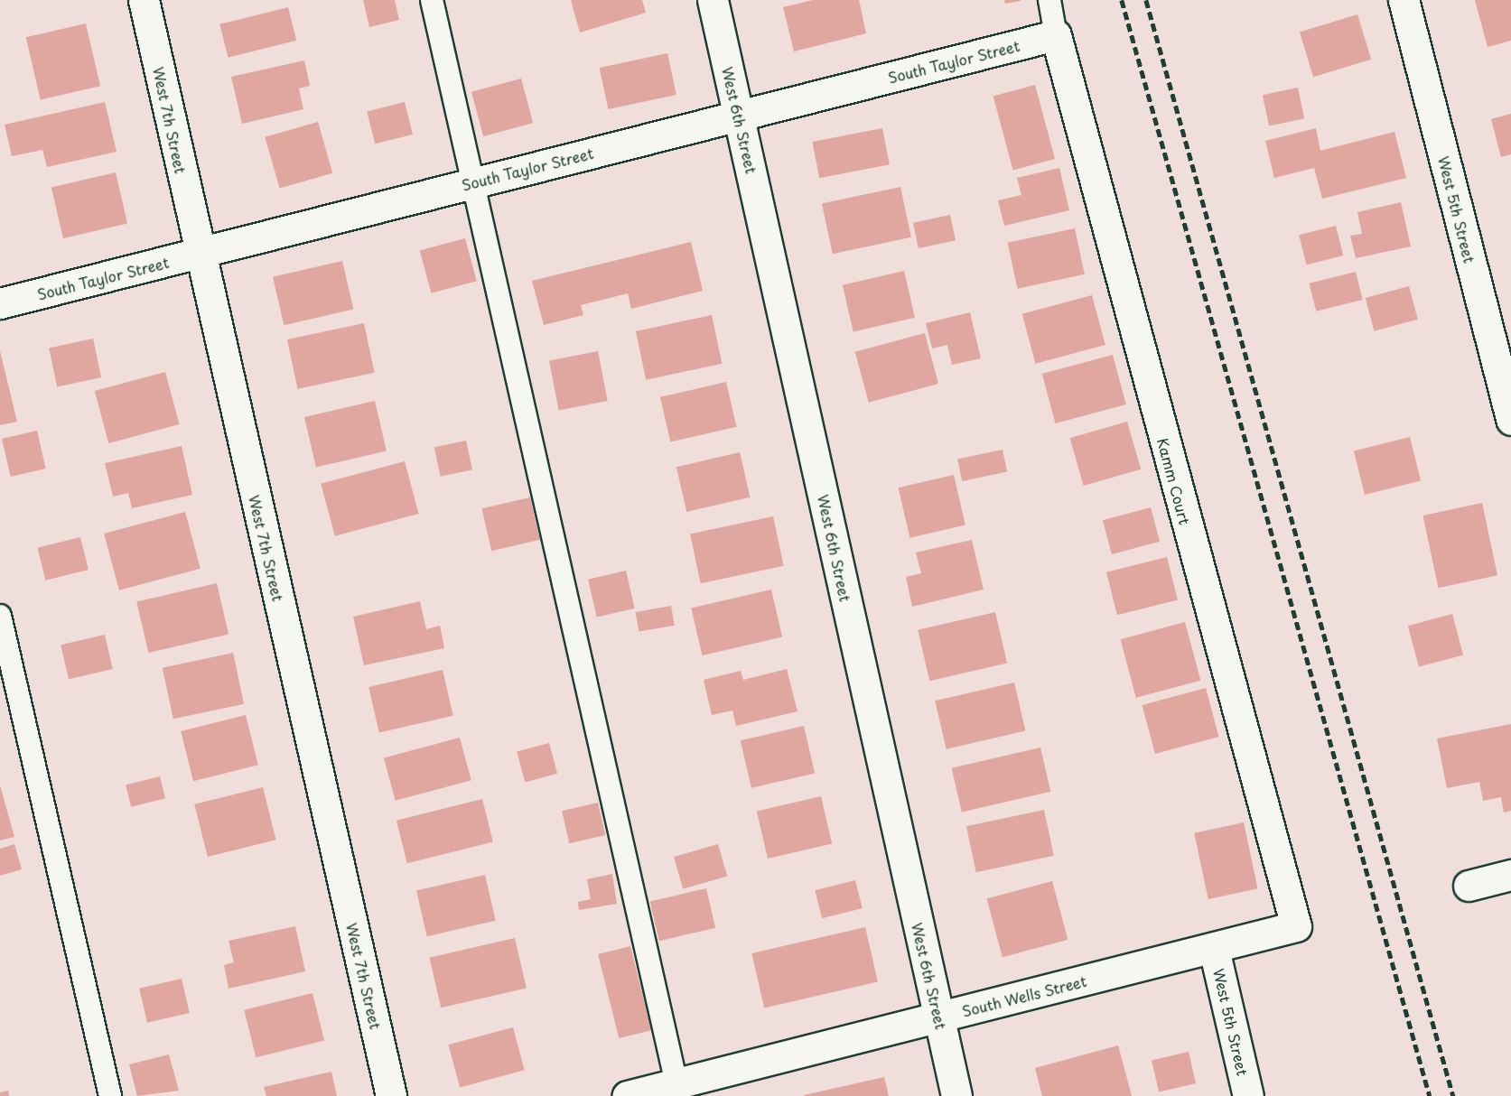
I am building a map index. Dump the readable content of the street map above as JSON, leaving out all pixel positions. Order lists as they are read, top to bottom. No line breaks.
{"streets":{"street":["South Taylor Street","West 7th Street","West 6th Street","West 5th Street","Kamm Court","South Wells Street"]},"crossings":[["South Taylor Street","West 7th Street"],["South Taylor Street","West 6th Street"],["South Taylor Street","Kamm Court"],["West 6th Street","South Wells Street"],["West 5th Street","South Wells Street"],["Kamm Court","South Wells Street"]]}
